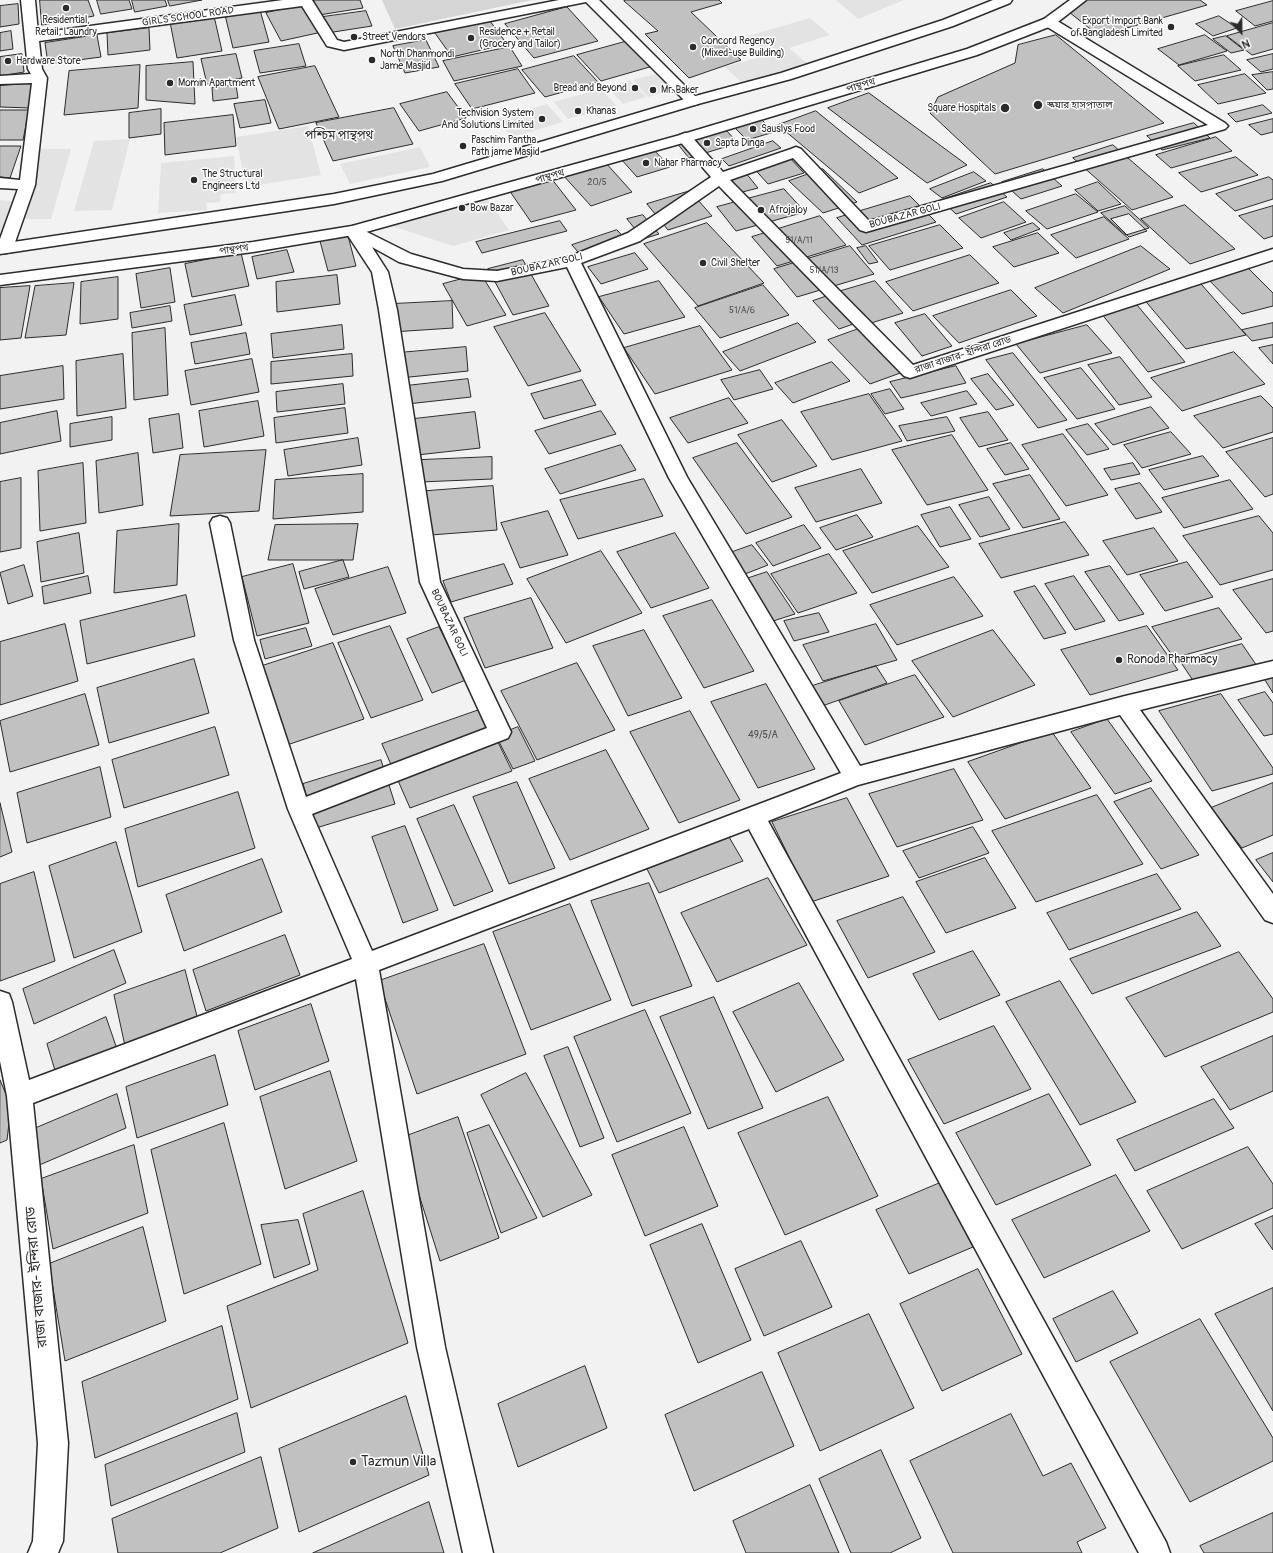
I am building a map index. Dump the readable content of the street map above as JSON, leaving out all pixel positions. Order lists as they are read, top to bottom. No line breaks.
{"streets":{"street":["GIRLS SCHOOL ROAD","পান্থপথ","BOUBAZAR GOLI","রাজা বাজার- ইন্দিরা রোড"]},"crossings":[["পান্থপথ","BOUBAZAR GOLI"],["BOUBAZAR GOLI","রাজা বাজার- ইন্দিরা রোড"]],"districts":["পশ্চিম পান্থপথ"],"places":["Residential, Retail, Laundry","Export Import Bank of Bangladesh Limited","Street Vendors","Residence + Retail (Grocery and Tailor)","Concord Regency (Mixed-use Building)","North Dhanmondi Jame Masjid","Hardware Store","Momin Apartment","Bread and Beyond","Mr. Baker","স্কয়ার হাসপাতাল","Square Hospitals","Khanas","Techvision System And Solutions Limited","Sauslys Food","Sapta Dinga","Paschim Pantha Path jame Masjid","Nahar Pharmacy","The Structural Engineers Ltd","Bow Bazar","Afrojaloy","Civil Shelter","Ronoda Pharmacy","Tazmun Villa"],"house_numbers":["20/5","51/A/11","51/A/13","51/A/6","49/5/A"],"north":"bottom"}
